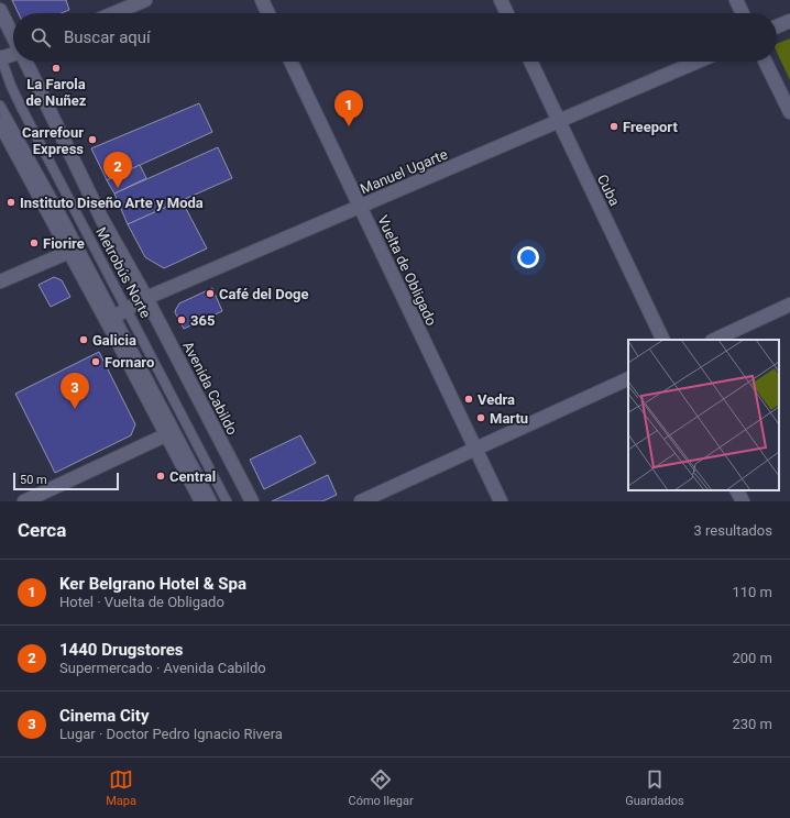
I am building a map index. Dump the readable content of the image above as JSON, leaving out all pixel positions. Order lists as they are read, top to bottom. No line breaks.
{"streets":{"street":["Manuel Ugarte","Cuba","Vuelta de Obligado","Avenida Cabildo"],"lane":["Metrobús Norte"]},"crossings":[["Manuel Ugarte","Cuba"],["Manuel Ugarte","Vuelta de Obligado"],["Manuel Ugarte","Metrobús Norte"],["Manuel Ugarte","Avenida Cabildo"]],"places":["La Farola de Nuñez","Freeport","Carrefour Express","Instituto Diseño Arte y Moda","Fiorire","Café del Doge","365","Galicia","Fornaro","Vedra","Martu","Central"],"scale_bar":"50 m","page":{"search":"Buscar aquí","pins":["1","2","3"],"scale":"50 m","heading":["Cerca","3 resultados"],"list":[{"mark":"1","name":"Ker Belgrano Hotel & Spa","note":"Hotel · Vuelta de Obligado","value":"110 m"},{"mark":"2","name":"1440 Drugstores","note":"Supermercado · Avenida Cabildo","value":"200 m"},{"mark":"3","name":"Cinema City","note":"Lugar · Doctor Pedro Ignacio Rivera","value":"230 m"}],"nav":["Mapa","Cómo llegar","Guardados"]}}
